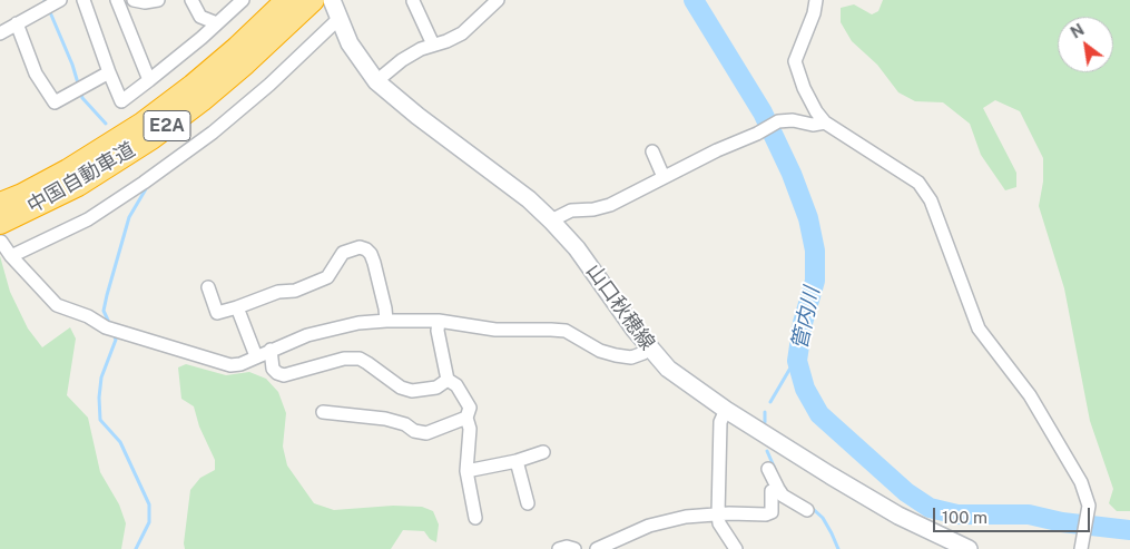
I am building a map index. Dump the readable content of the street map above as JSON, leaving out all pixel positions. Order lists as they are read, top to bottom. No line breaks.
{"streets":{"highway":["E2A","中国自動車道"],"main road":["山口秋穂線"]},"water":["管内川"],"scale_bar":"100 m","north":"top left"}
